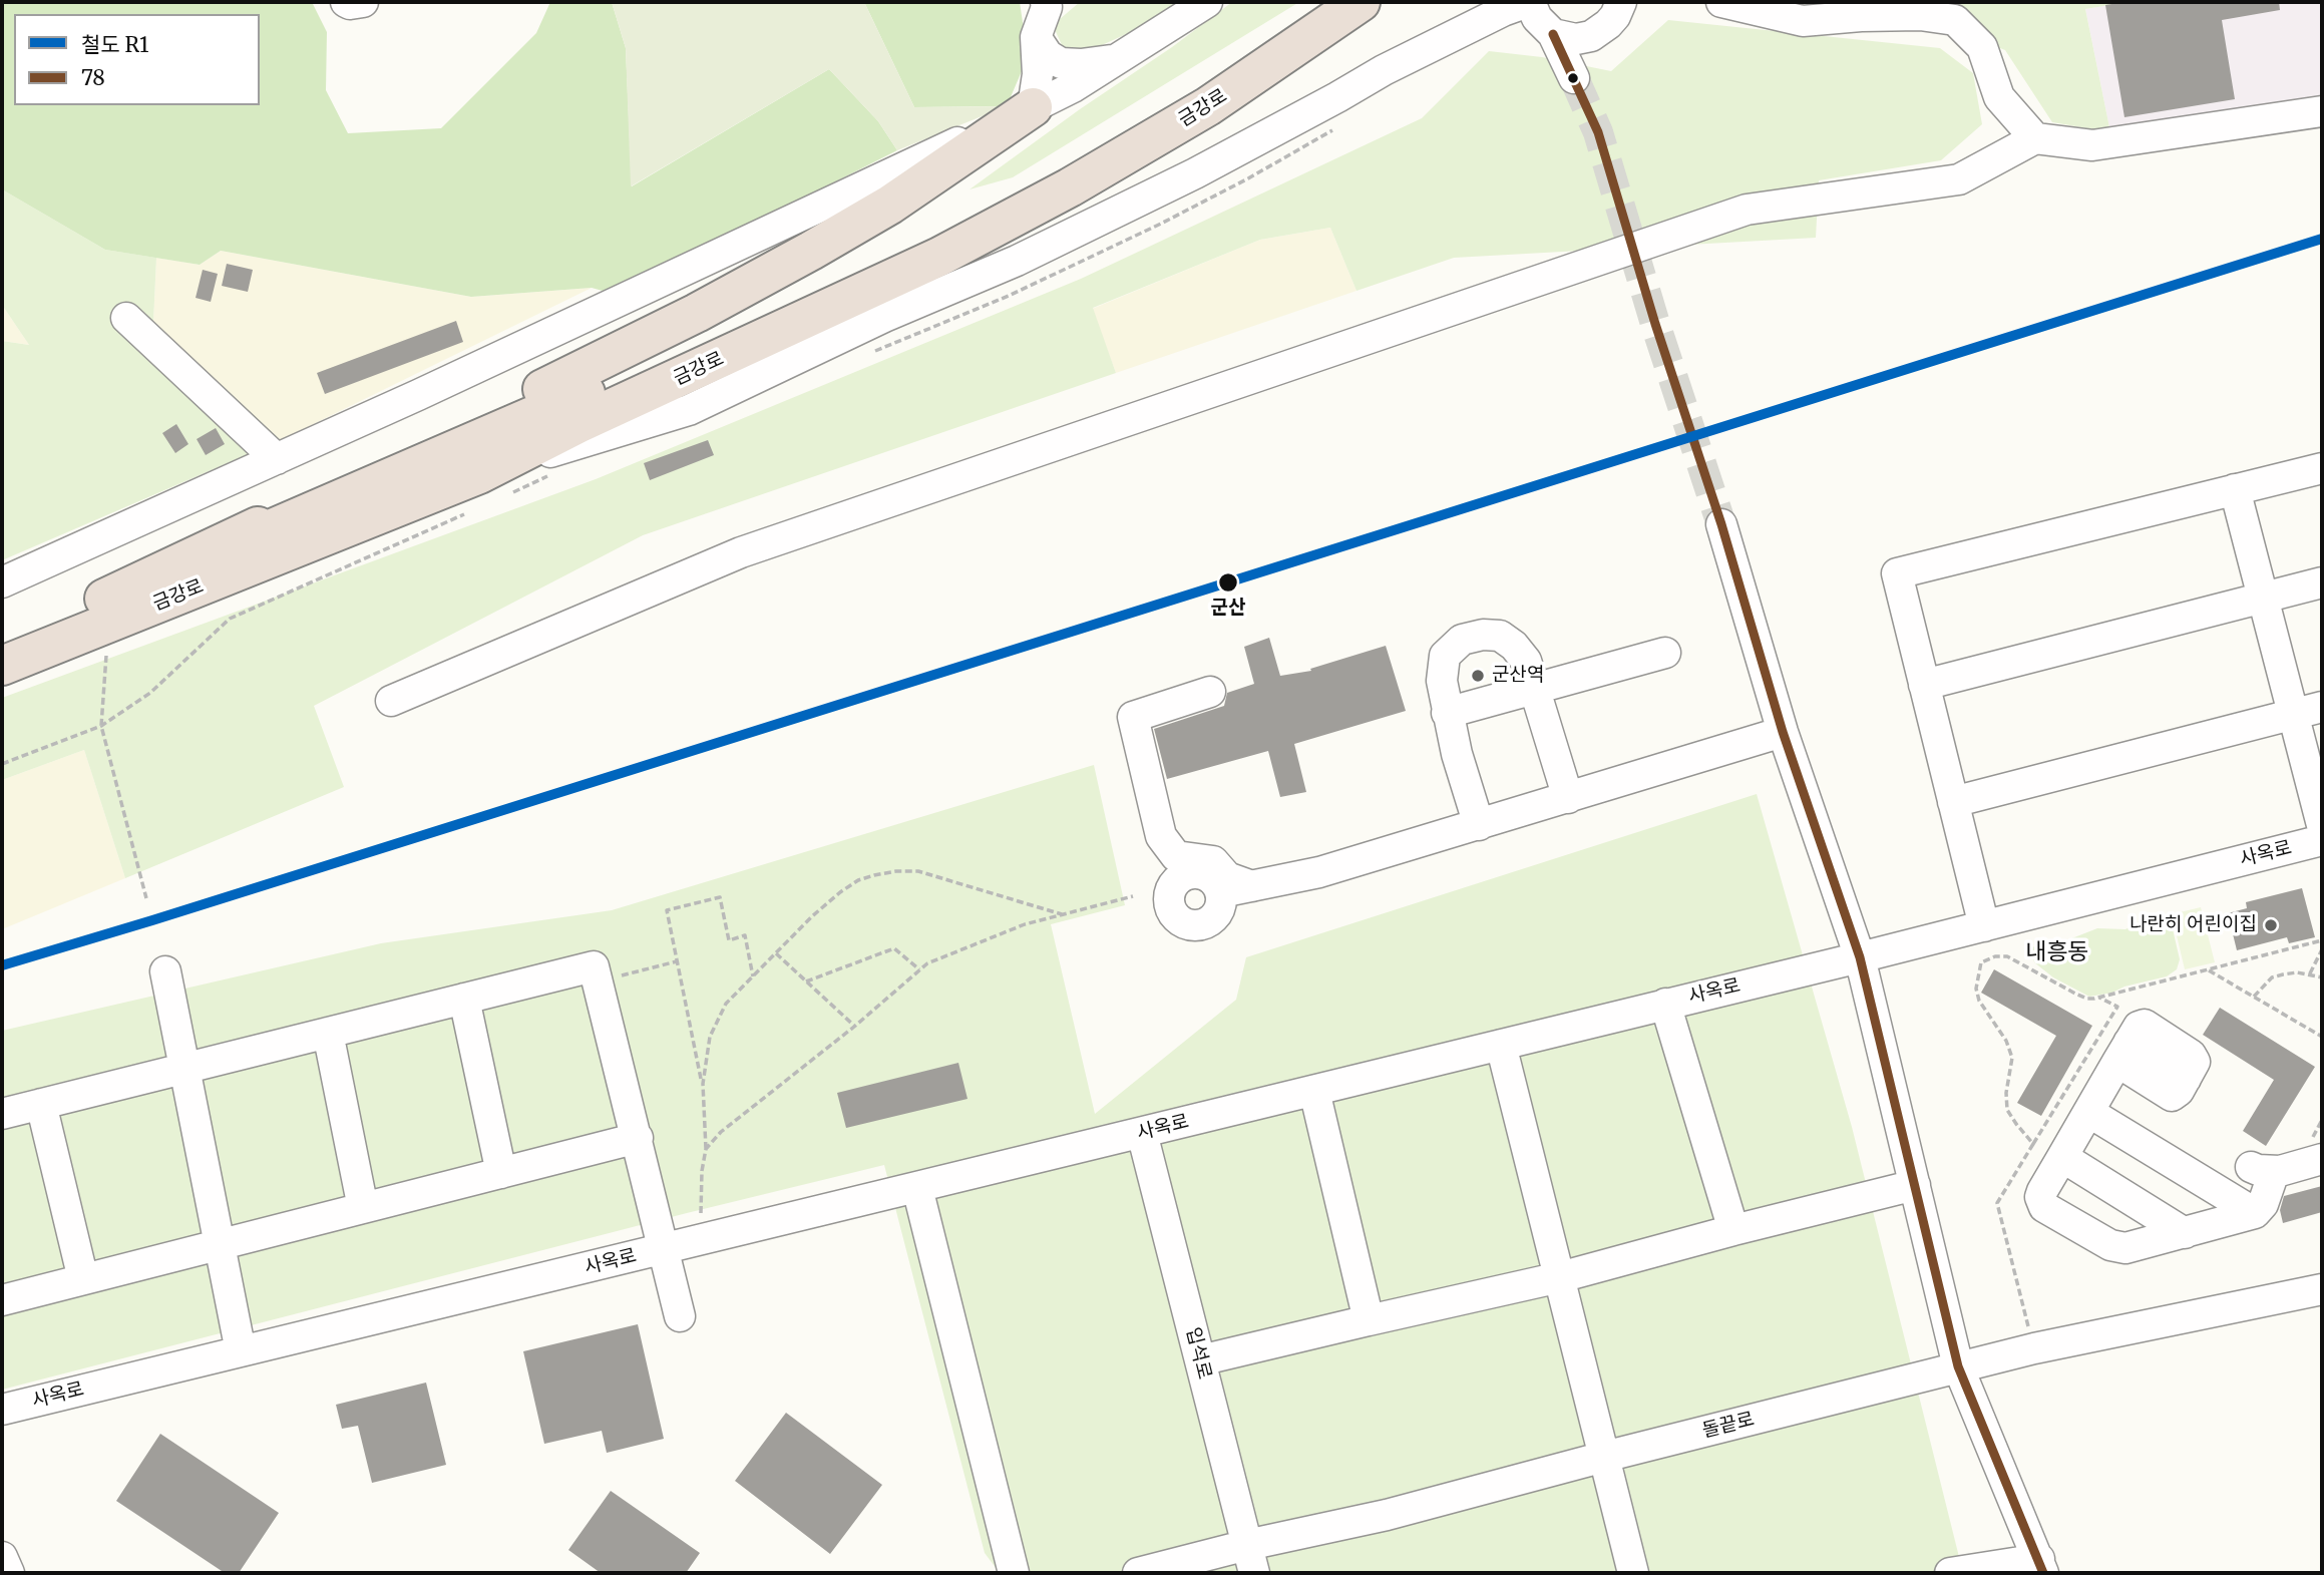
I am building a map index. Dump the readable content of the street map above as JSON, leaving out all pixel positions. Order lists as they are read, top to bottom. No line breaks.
{"streets":{"highway":["금강로"],"street":["사옥로","입석로","돌끝로"]},"crossings":[["사옥로","입석로"],["입석로","돌끝로"]],"districts":["내흥동"],"places":["군산","군산역","나란히 어린이집"],"lines":["transit line 78","rail line R1"],"legend":["철도 R1","78"]}
